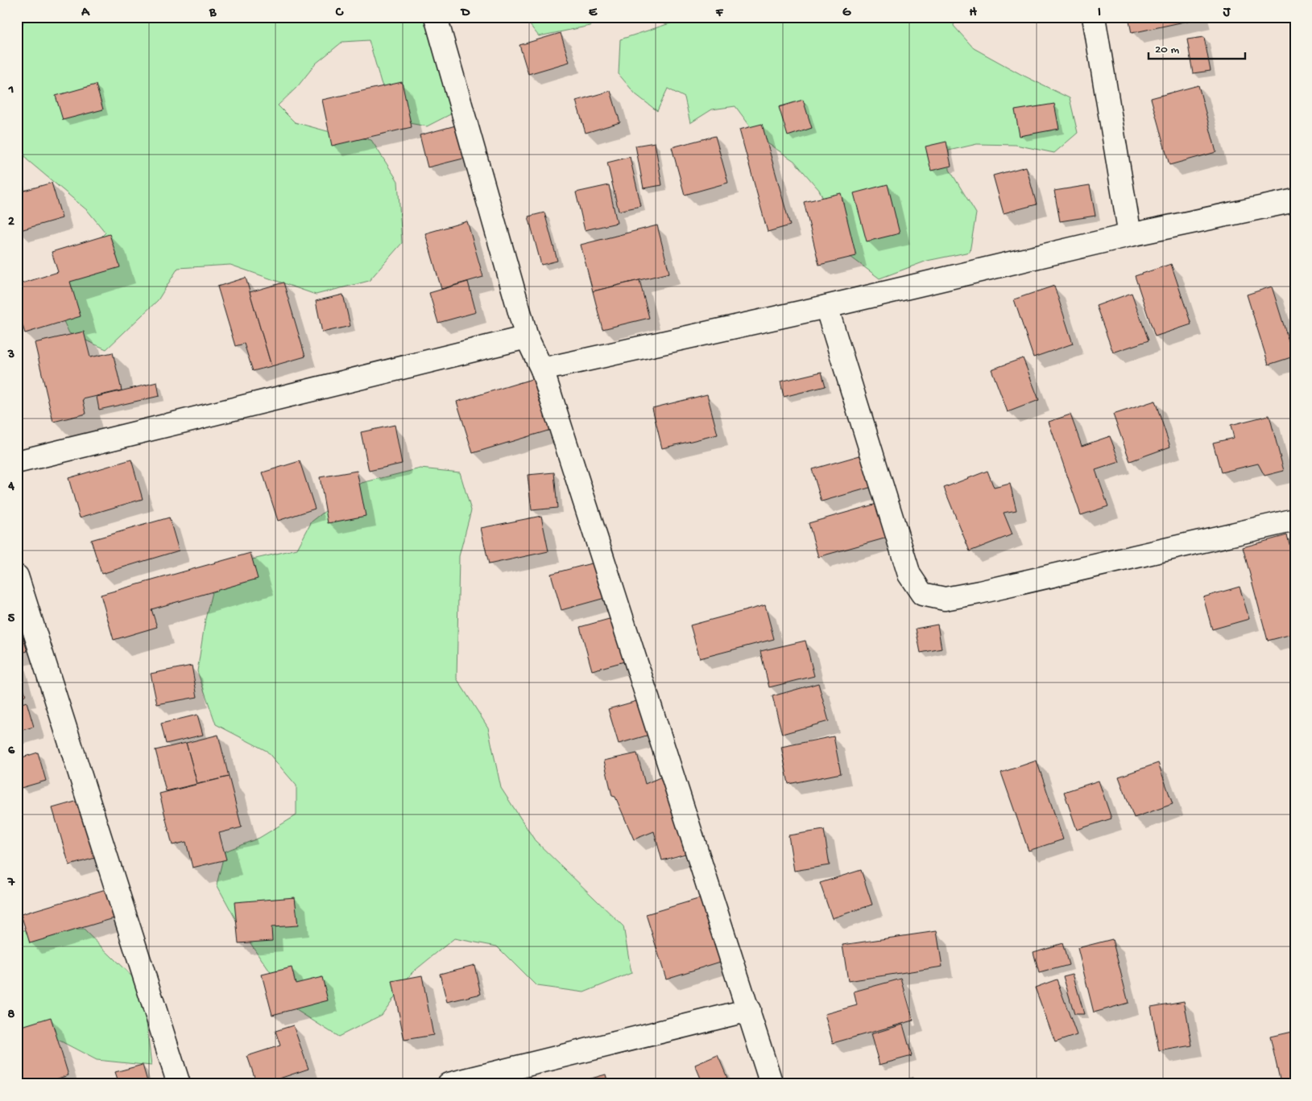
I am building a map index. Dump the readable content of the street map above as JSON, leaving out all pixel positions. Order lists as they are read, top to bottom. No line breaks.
{"scale_bar":"20 m","grid":{"columns":["A","B","C","D","E","F","G","H","I","J"],"rows":["1","2","3","4","5","6","7","8"]}}
